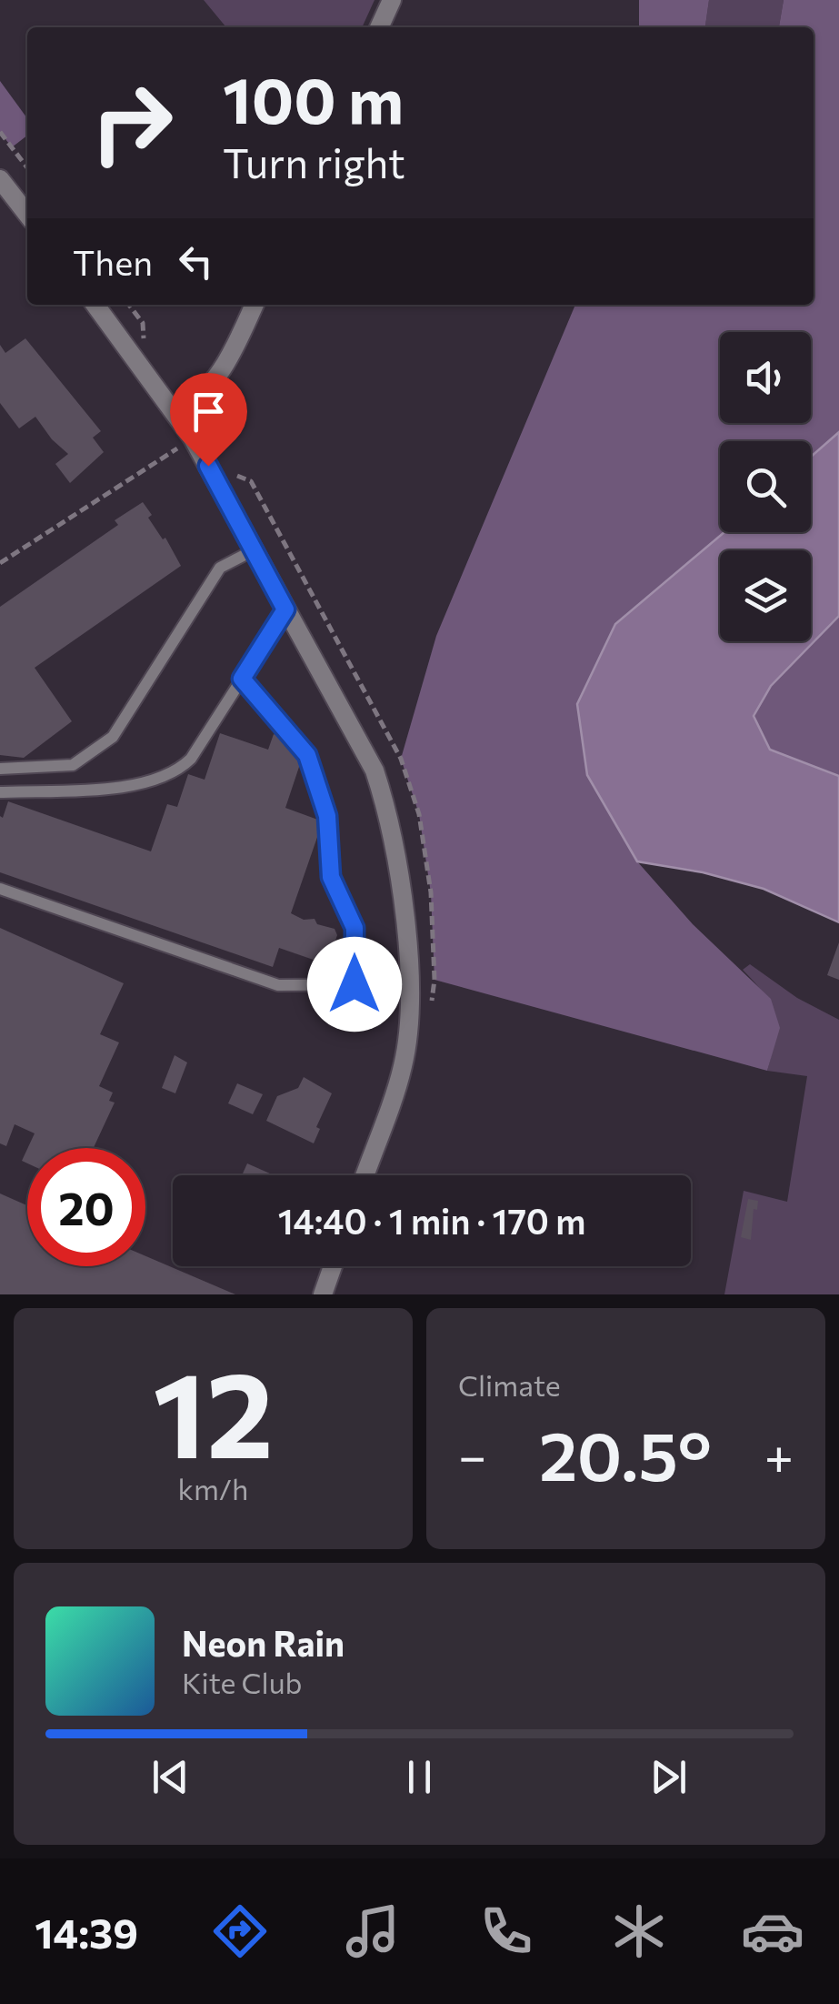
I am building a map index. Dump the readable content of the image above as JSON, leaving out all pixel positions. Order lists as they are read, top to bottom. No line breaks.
{"page":{"turn":["100 m","Turn right"],"then":"Then","limit":"20","trip":"14:40 · 1 min · 170 m","tile":[["12","km/h"],"Climate"],"heat":["−","20.5°","+"],"song":["Neon Rain","Kite Club"],"tabs":"14:39"}}
